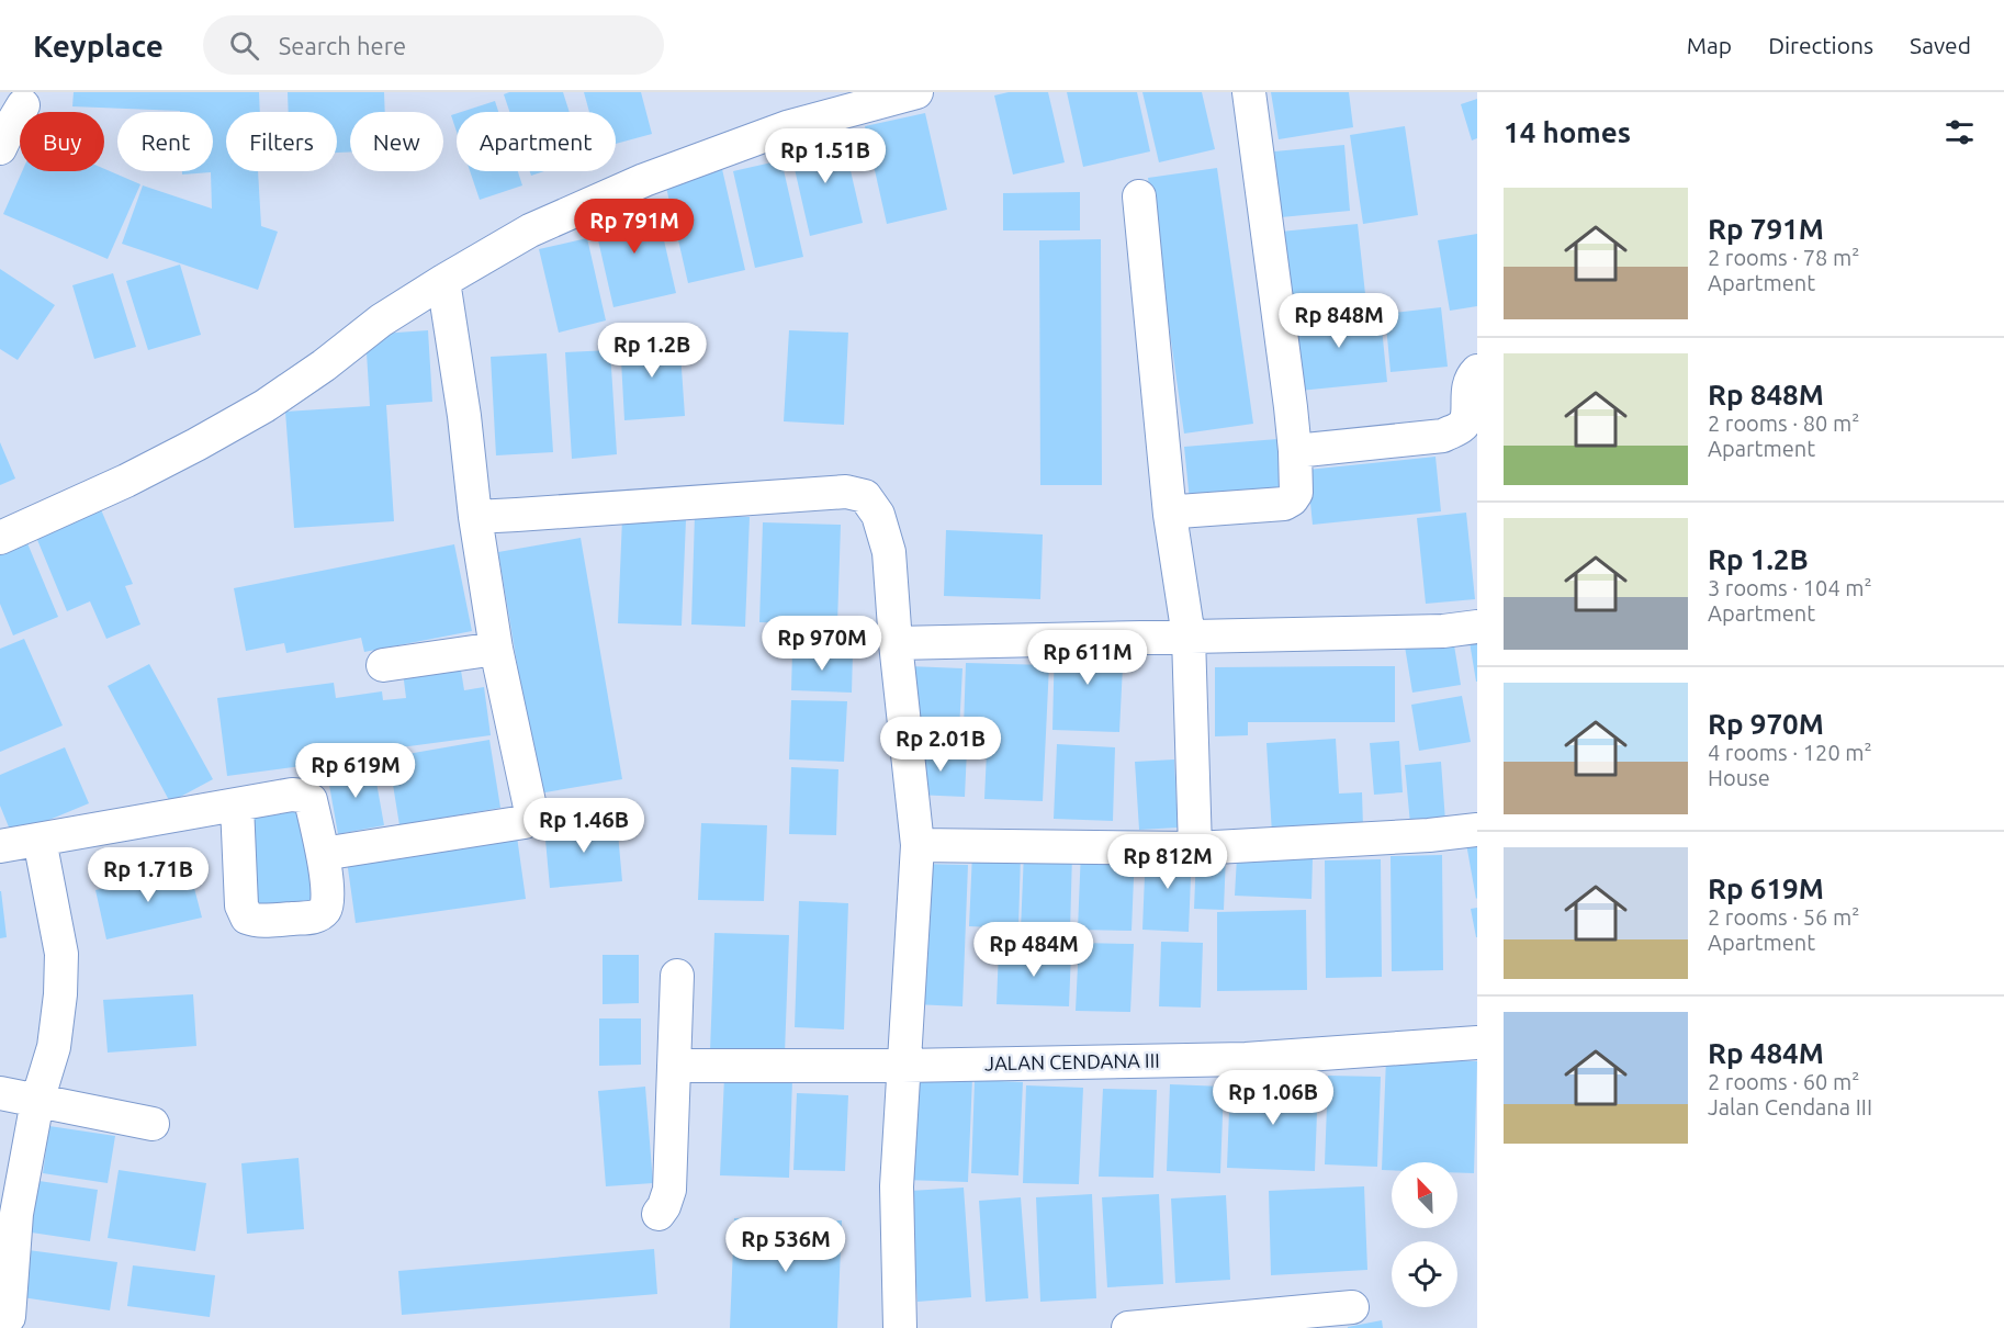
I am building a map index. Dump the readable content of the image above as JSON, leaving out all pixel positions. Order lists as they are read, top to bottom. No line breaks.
{"streets":{"street":["JALAN CENDANA III"]},"north":"top left","page":{"header":"Keyplace","search":"Search here","nav":["Map","Directions","Saved"],"heading":"14 homes","chip":["Buy","Rent","Filters","New","Apartment"],"price":["Rp 1.51B","Rp 791M","Rp 848M","Rp 1.2B","Rp 970M","Rp 611M","Rp 2.01B","Rp 619M","Rp 1.46B","Rp 812M","Rp 1.71B","Rp 484M","Rp 1.06B","Rp 536M"],"list":[{"name":"Rp 791M","note":"2 rooms · 78 m² · Apartment"},{"name":"Rp 848M","note":"2 rooms · 80 m² · Apartment"},{"name":"Rp 1.2B","note":"3 rooms · 104 m² · Apartment"},{"name":"Rp 970M","note":"4 rooms · 120 m² · House"},{"name":"Rp 619M","note":"2 rooms · 56 m² · Apartment"},{"name":"Rp 484M","note":"2 rooms · 60 m² · Jalan Cendana III"}]}}
